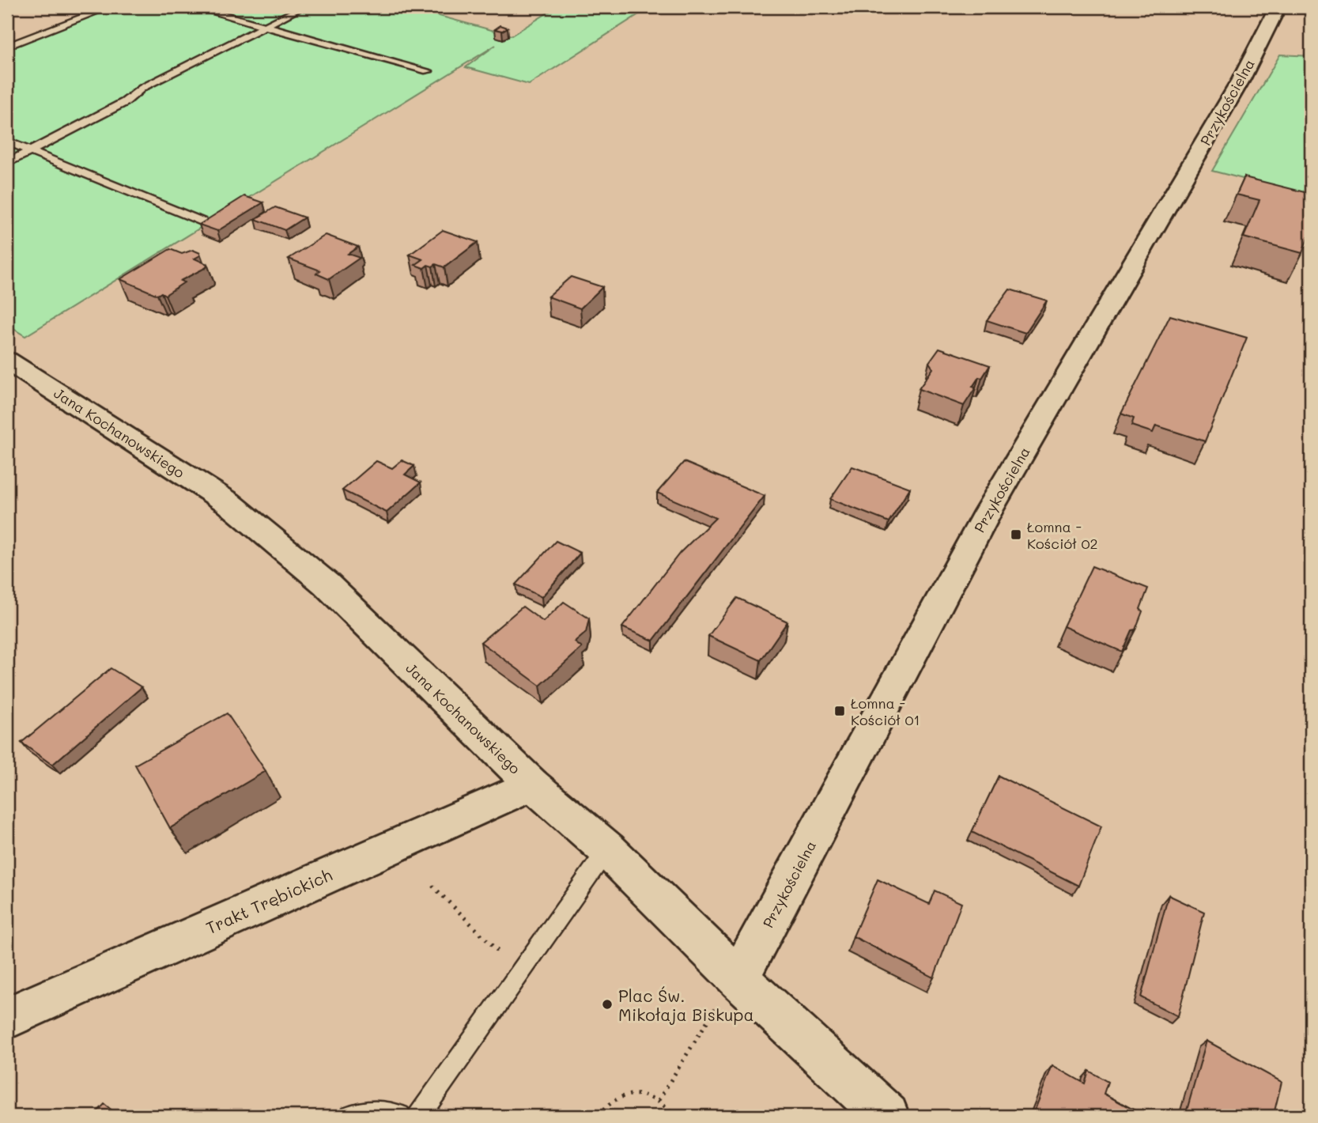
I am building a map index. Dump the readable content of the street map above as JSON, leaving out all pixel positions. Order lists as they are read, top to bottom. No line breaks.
{"streets":{"street":["Przykościelna","Jana Kochanowskiego","Trakt Trębickich"]},"crossings":[["Przykościelna","Jana Kochanowskiego"],["Jana Kochanowskiego","Trakt Trębickich"]],"places":{"transit":["Łomna - Kościół 02","Łomna - Kościół 01"],"other":["Plac Św. Mikołaja Biskupa"]}}
